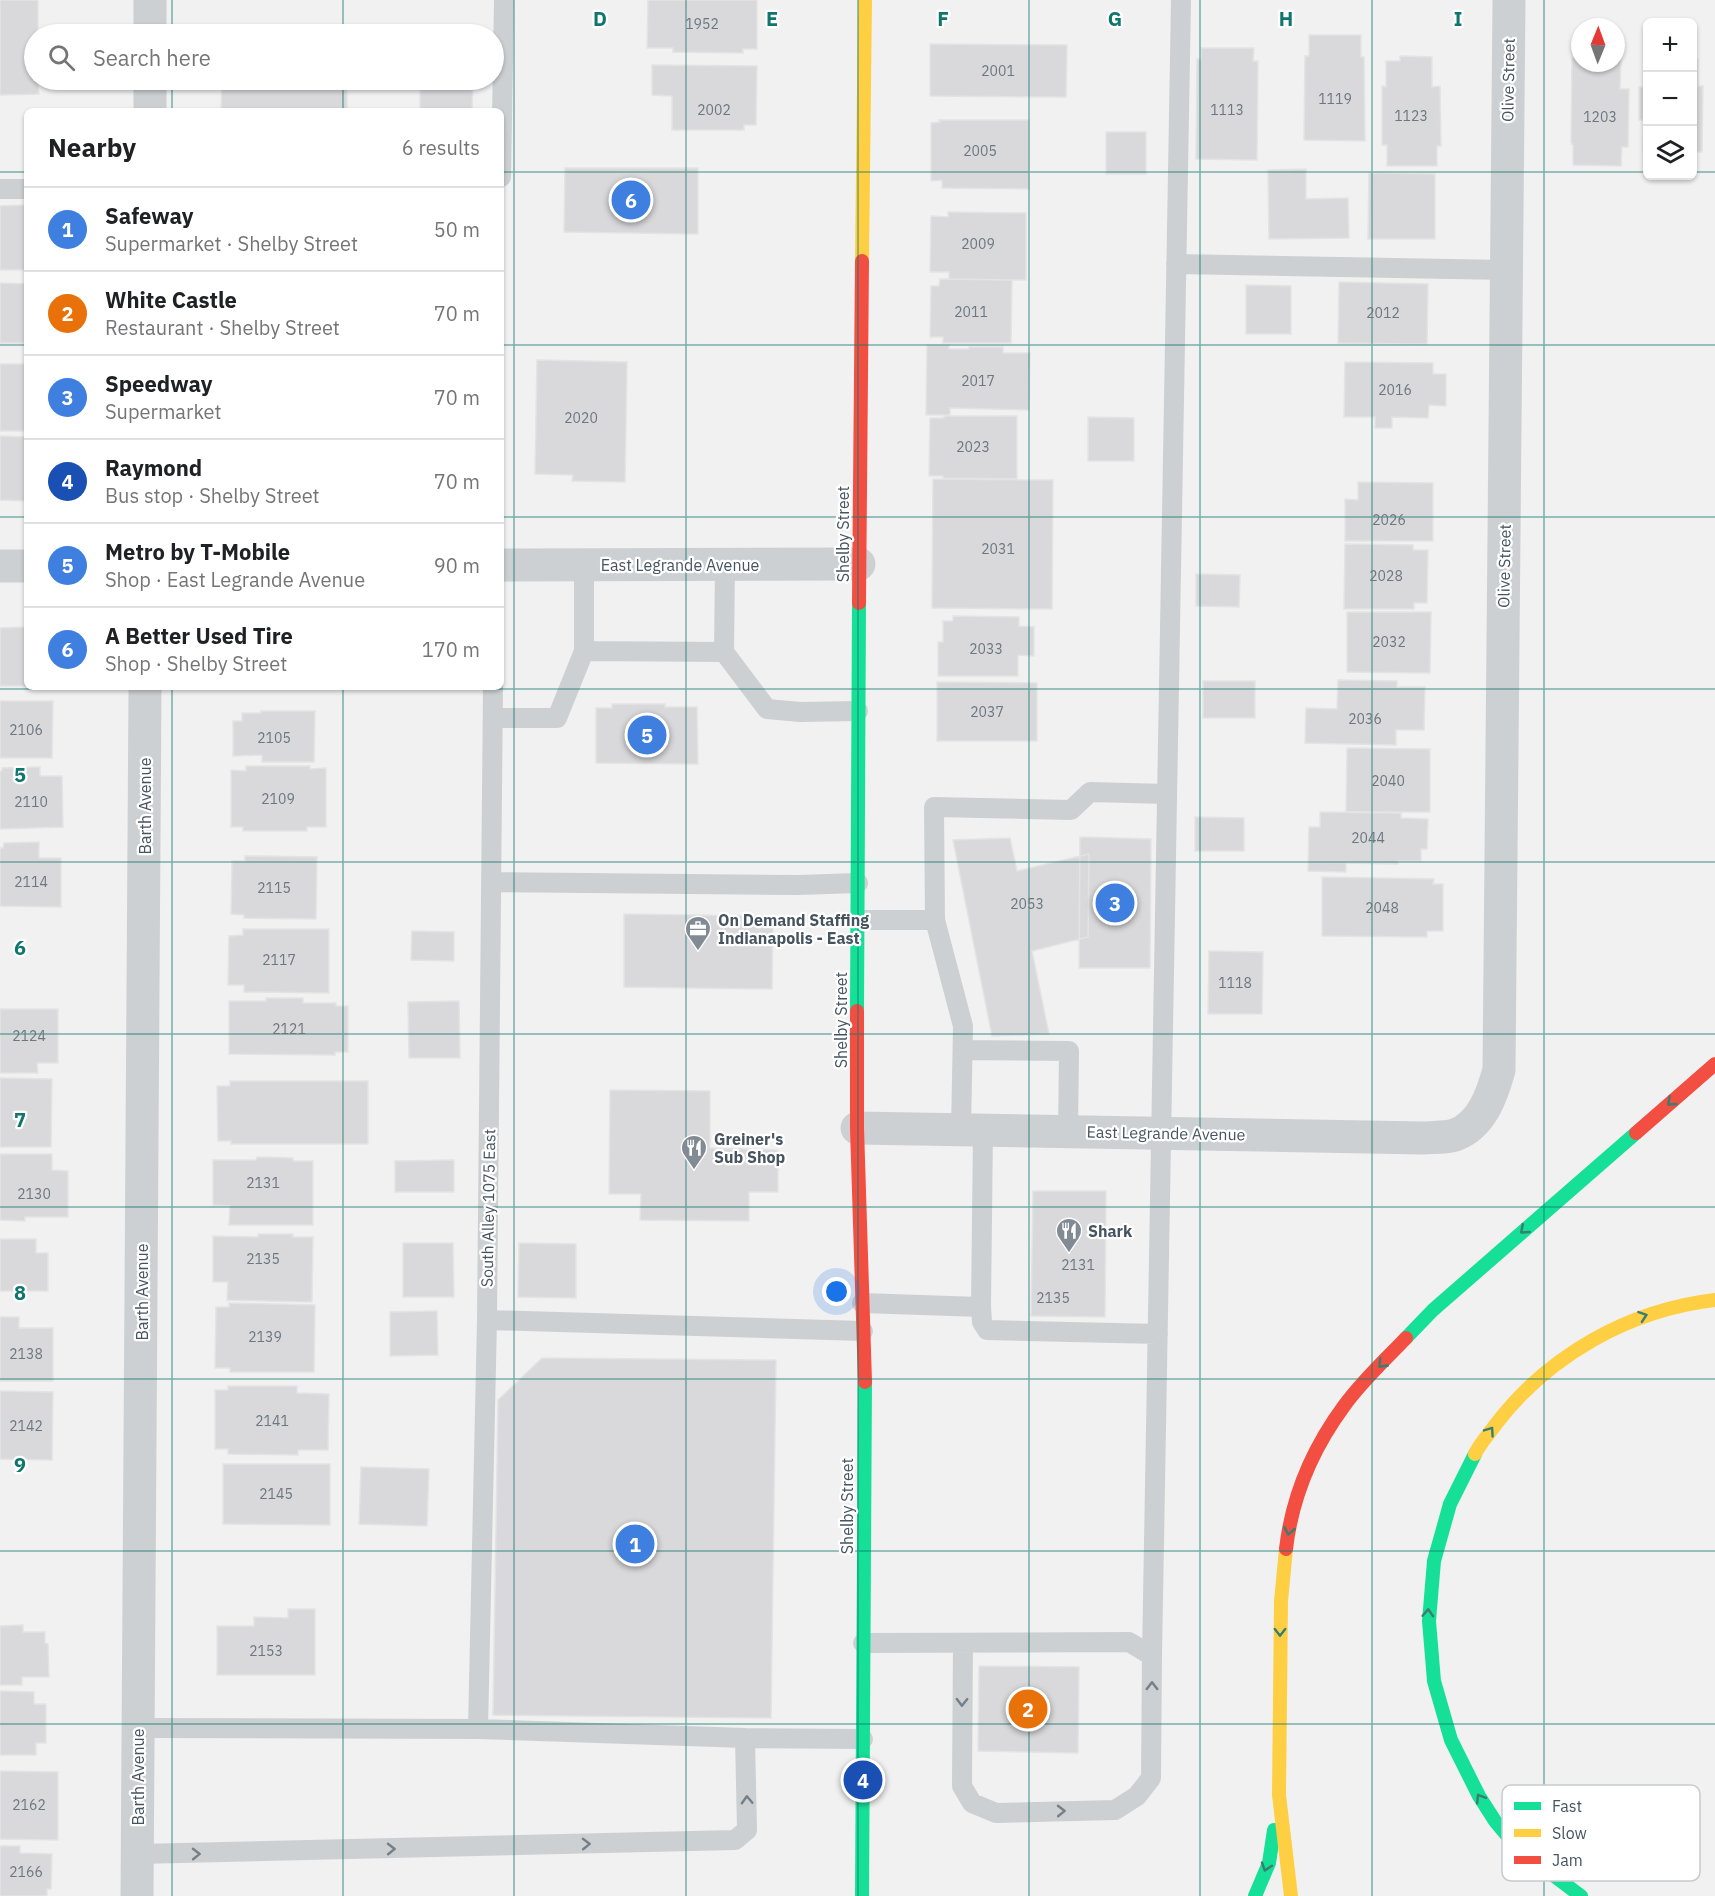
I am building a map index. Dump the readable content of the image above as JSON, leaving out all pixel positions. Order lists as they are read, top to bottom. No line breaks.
{"streets":{"main road":["Shelby Street"],"street":["Olive Street","East Legrande Avenue","Barth Avenue"],"lane":["South Alley 1075 East"]},"crossings":[["Olive Street","East Legrande Avenue"],["Shelby Street","East Legrande Avenue"]],"places":{"office":["On Demand Staffing Indianapolis - East"],"restaurant":["Greiner's Sub Shop","Shark"]},"house_numbers":["1952","2001","1119","2002","1113","1123","1203","2005","2009","2011","2012","2017","2016","2020","2023","2026","2031","2028","2032","2033","2037","2036","2106","2105","2040","2109","2110","2044","2114","2115","2053","2048","2117","1118","2121","2124","2131","2130","2135","2131","2135","2139","2138","2141","2142","2145","2153","2162","2166"],"legend":["Fast","Slow","Jam"],"north":"top","page":{"map_buttons":["+","−"],"search":"Search here","heading":["Nearby","6 results"],"pins":["6","5","3","1","2","4"],"list":[{"mark":"1","name":"Safeway","note":"Supermarket · Shelby Street","value":"50 m"},{"mark":"2","name":"White Castle","note":"Restaurant · Shelby Street","value":"70 m"},{"mark":"3","name":"Speedway","note":"Supermarket","value":"70 m"},{"mark":"4","name":"Raymond","note":"Bus stop · Shelby Street","value":"70 m"},{"mark":"5","name":"Metro by T-Mobile","note":"Shop · East Legrande Avenue","value":"90 m"},{"mark":"6","name":"A Better Used Tire","note":"Shop · Shelby Street","value":"170 m"}]},"grid":{"columns":["D","E","F","G","H","I"],"rows":["5","6","7","8","9"]}}
